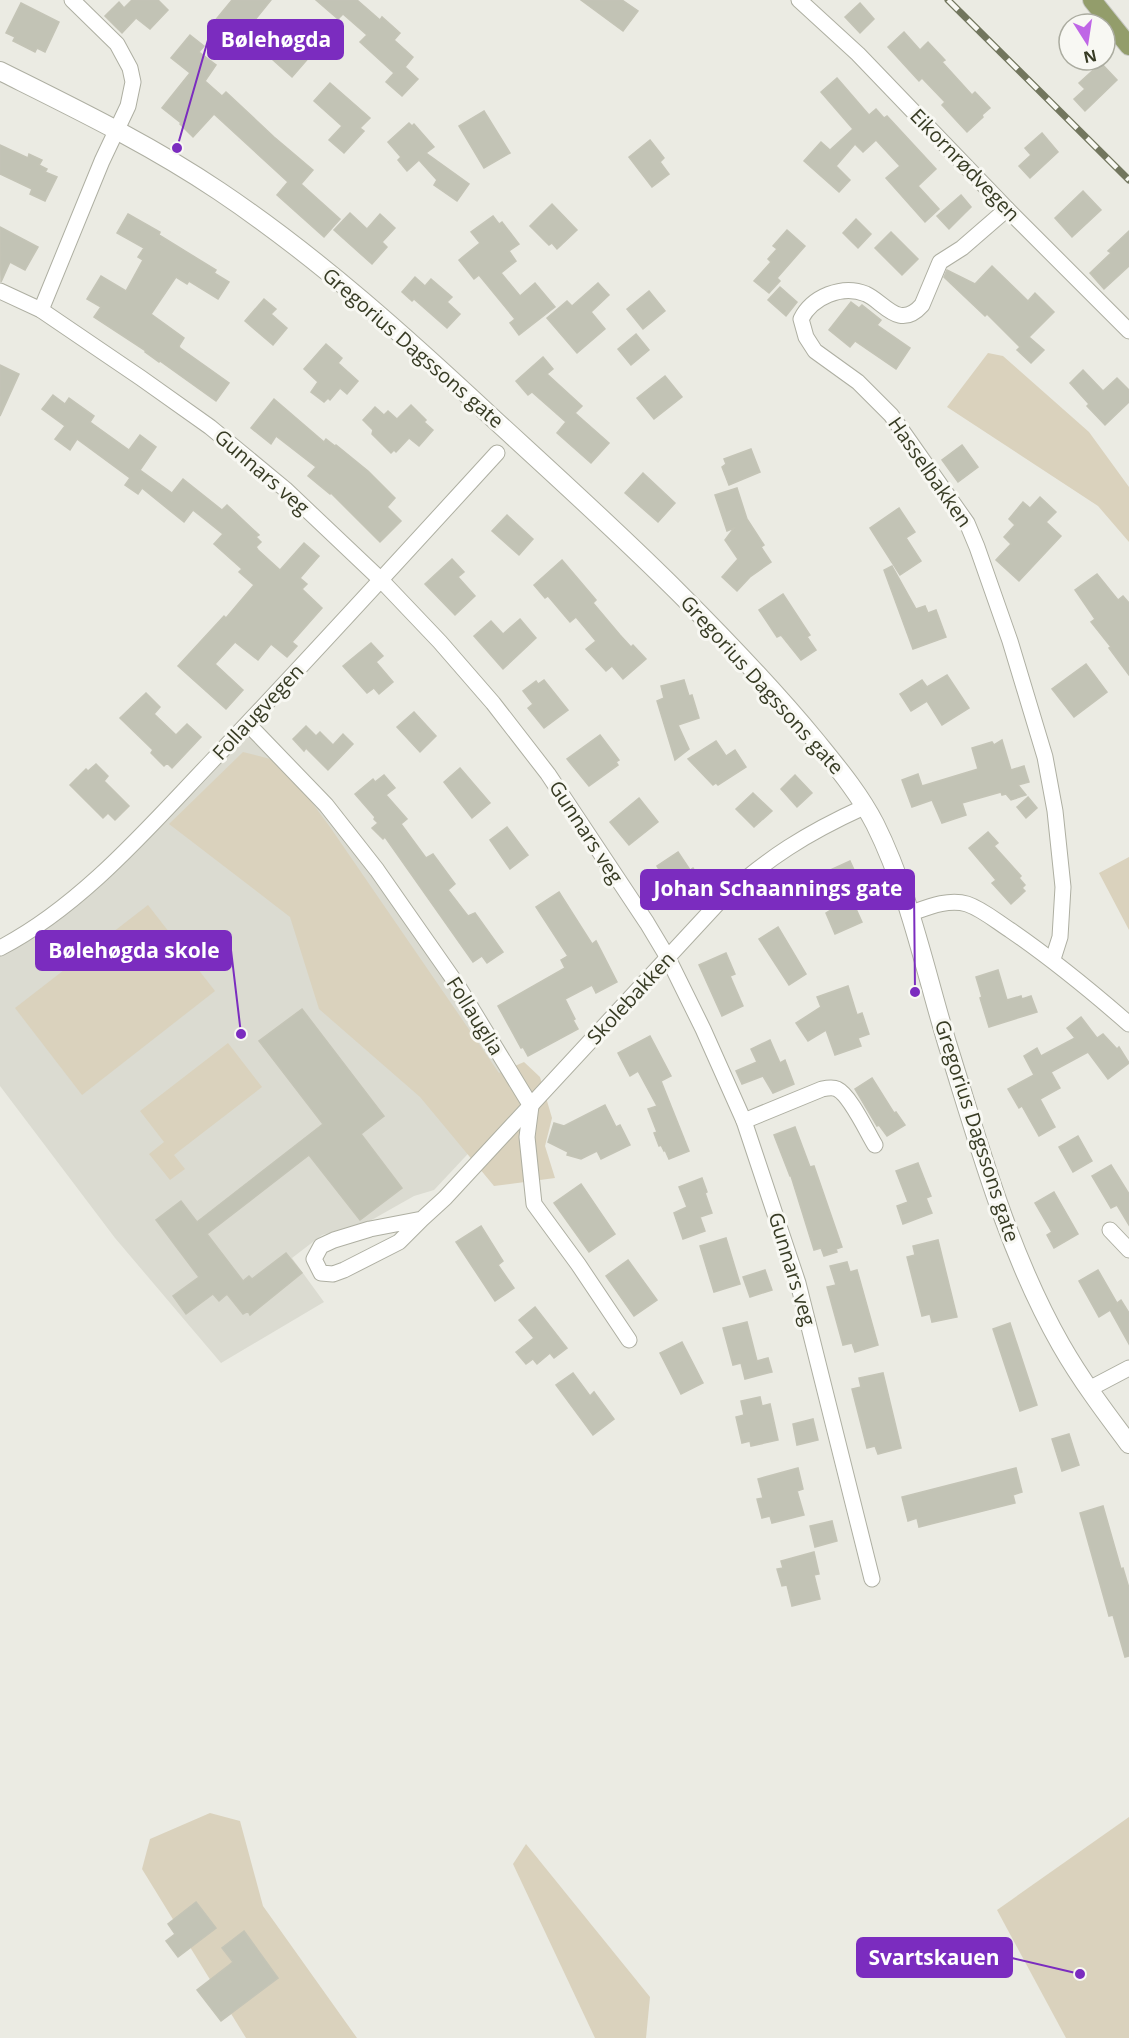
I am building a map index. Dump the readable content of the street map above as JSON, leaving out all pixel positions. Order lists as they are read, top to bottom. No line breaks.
{"streets":{"street":["Eikornrødvegen","Gregorius Dagssons gate","Gunnars veg","Hasselbakken","Follaugvegen","Skolebakken","Follauglia"]},"crossings":[["Eikornrødvegen","Hasselbakken"],["Gregorius Dagssons gate","Skolebakken"],["Gunnars veg","Follaugvegen"],["Gunnars veg","Skolebakken"],["Follaugvegen","Follauglia"],["Skolebakken","Follauglia"]],"places":["Bølehøgda","Johan Schaannings gate","Bølehøgda skole","Svartskauen"],"north":"bottom"}
